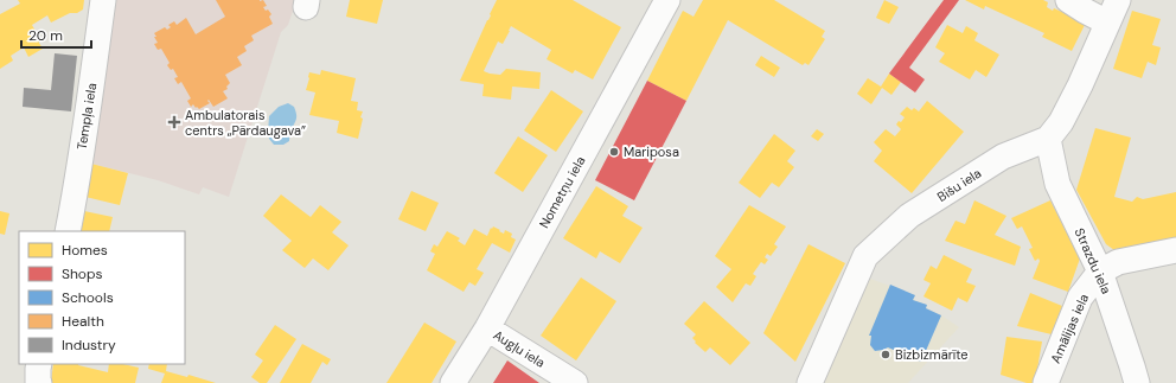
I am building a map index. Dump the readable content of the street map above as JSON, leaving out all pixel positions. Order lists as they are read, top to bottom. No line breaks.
{"streets":{"street":["Tempļa iela","Bišu iela","Nometņu iela","Strazdu iela","Amālijas iela","Augļu iela"]},"crossings":[["Bišu iela","Strazdu iela"],["Nometņu iela","Augļu iela"],["Strazdu iela","Amālijas iela"]],"places":{"health":["Ambulatorais centrs „Pārdaugava”"],"other":["Mariposa","Bizbizmārīte"]},"legend":["Homes","Shops","Schools","Health","Industry"],"scale_bar":"20 m"}
